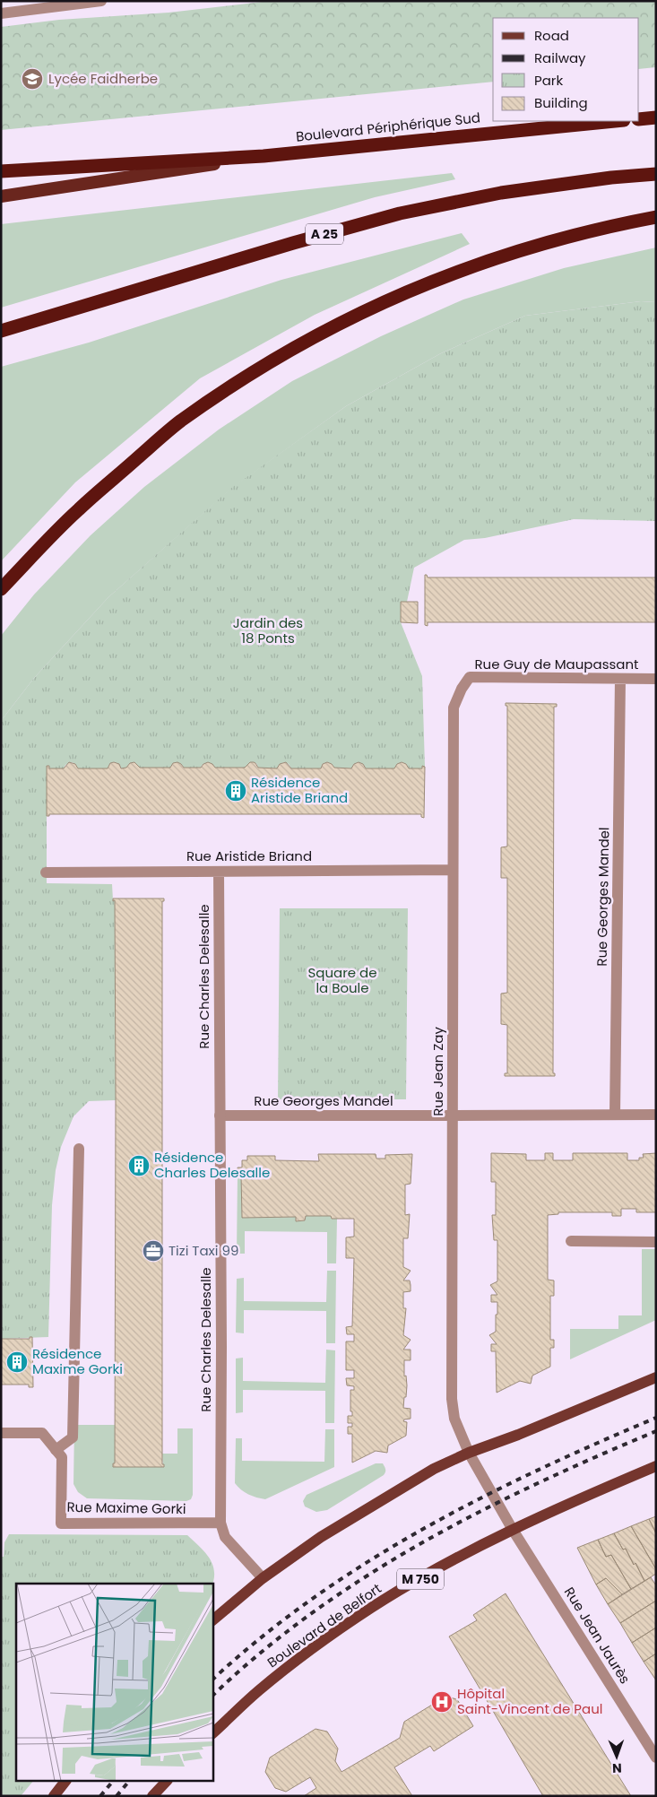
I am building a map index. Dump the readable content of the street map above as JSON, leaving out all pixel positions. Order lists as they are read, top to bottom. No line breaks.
{"streets":{"highway":["Boulevard Périphérique Sud","A 25"],"main road":["M 750","Boulevard de Belfort"],"street":["Rue Guy de Maupassant","Rue Aristide Briand","Rue Georges Mandel","Rue Charles Delesalle","Rue Jean Zay","Rue Maxime Gorki","Rue Jean Jaurès"]},"crossings":[["Rue Guy de Maupassant","Rue Georges Mandel"],["Rue Guy de Maupassant","Rue Jean Zay"],["Rue Aristide Briand","Rue Charles Delesalle"],["Rue Aristide Briand","Rue Jean Zay"],["Rue Georges Mandel","Rue Charles Delesalle"],["Rue Georges Mandel","Rue Jean Zay"],["Rue Charles Delesalle","Rue Maxime Gorki"],["Boulevard de Belfort","Rue Jean Jaurès"]],"parks":["Jardin des 18 Ponts","Square de la Boule"],"places":{"school or university":["Lycée Faidherbe"],"building":["Résidence Aristide Briand","Résidence Charles Delesalle","Résidence Maxime Gorki"],"office":["Tizi Taxi 99"],"hospital":["Hôpital Saint-Vincent de Paul"]},"legend":["Road","Railway","Park","Building"],"north":"bottom"}
